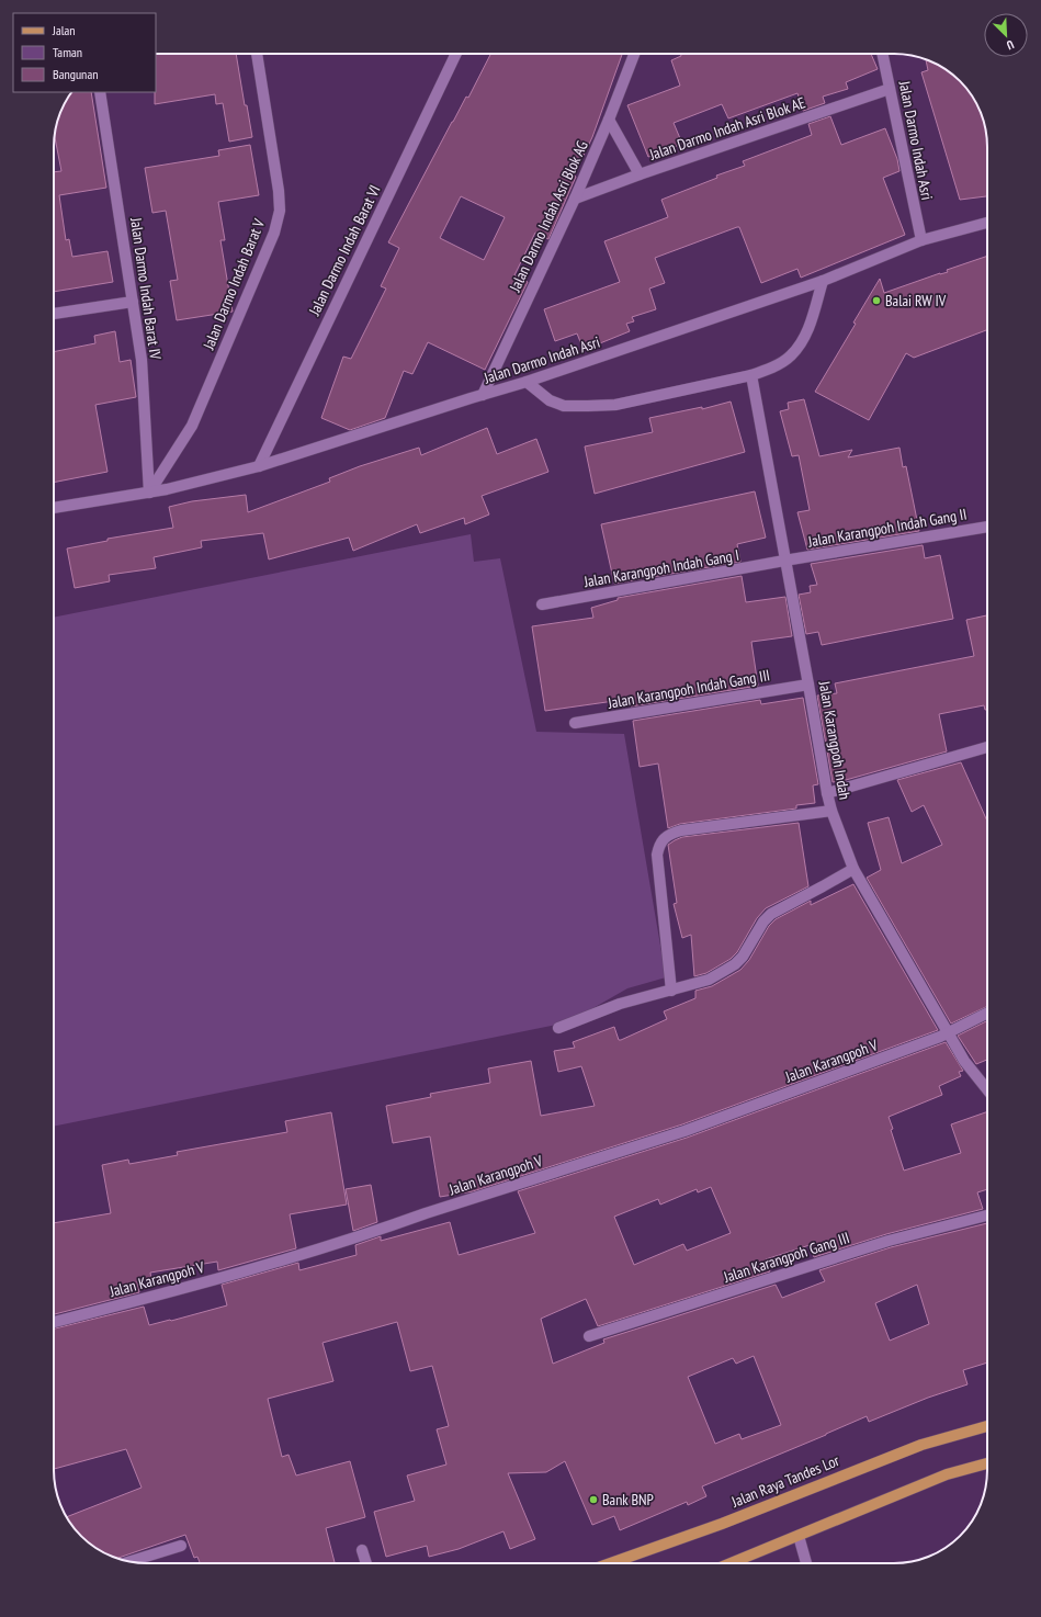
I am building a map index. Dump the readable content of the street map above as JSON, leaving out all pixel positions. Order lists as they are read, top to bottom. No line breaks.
{"streets":{"main road":["Jalan Raya Tandes Lor"],"street":["Jalan Darmo Indah Asri Blok AE","Jalan Darmo Indah Asri","Jalan Darmo Indah Asri Blok AG","Jalan Darmo Indah Barat VI","Jalan Darmo Indah Barat V","Jalan Darmo Indah Barat IV","Jalan Karangpoh Indah Gang II","Jalan Karangpoh Indah Gang I","Jalan Karangpoh Indah Gang III","Jalan Karangpoh Indah","Jalan Karangpoh V","Jalan Karangpoh Gang III"]},"crossings":[["Jalan Darmo Indah Asri Blok AE","Jalan Darmo Indah Asri"],["Jalan Darmo Indah Asri Blok AE","Jalan Darmo Indah Asri Blok AG"],["Jalan Darmo Indah Asri","Jalan Darmo Indah Asri Blok AG"],["Jalan Darmo Indah Asri","Jalan Darmo Indah Barat VI"],["Jalan Darmo Indah Asri","Jalan Darmo Indah Barat V"],["Jalan Darmo Indah Asri","Jalan Darmo Indah Barat IV"],["Jalan Darmo Indah Barat V","Jalan Darmo Indah Barat IV"],["Jalan Karangpoh Indah Gang II","Jalan Karangpoh Indah Gang I"],["Jalan Karangpoh Indah Gang II","Jalan Karangpoh Indah"],["Jalan Karangpoh Indah Gang I","Jalan Karangpoh Indah"],["Jalan Karangpoh Indah Gang III","Jalan Karangpoh Indah"],["Jalan Karangpoh Indah","Jalan Karangpoh V"]],"places":["Balai RW IV","Bank BNP"],"legend":["Jalan","Taman","Bangunan"],"north":"bottom right"}
